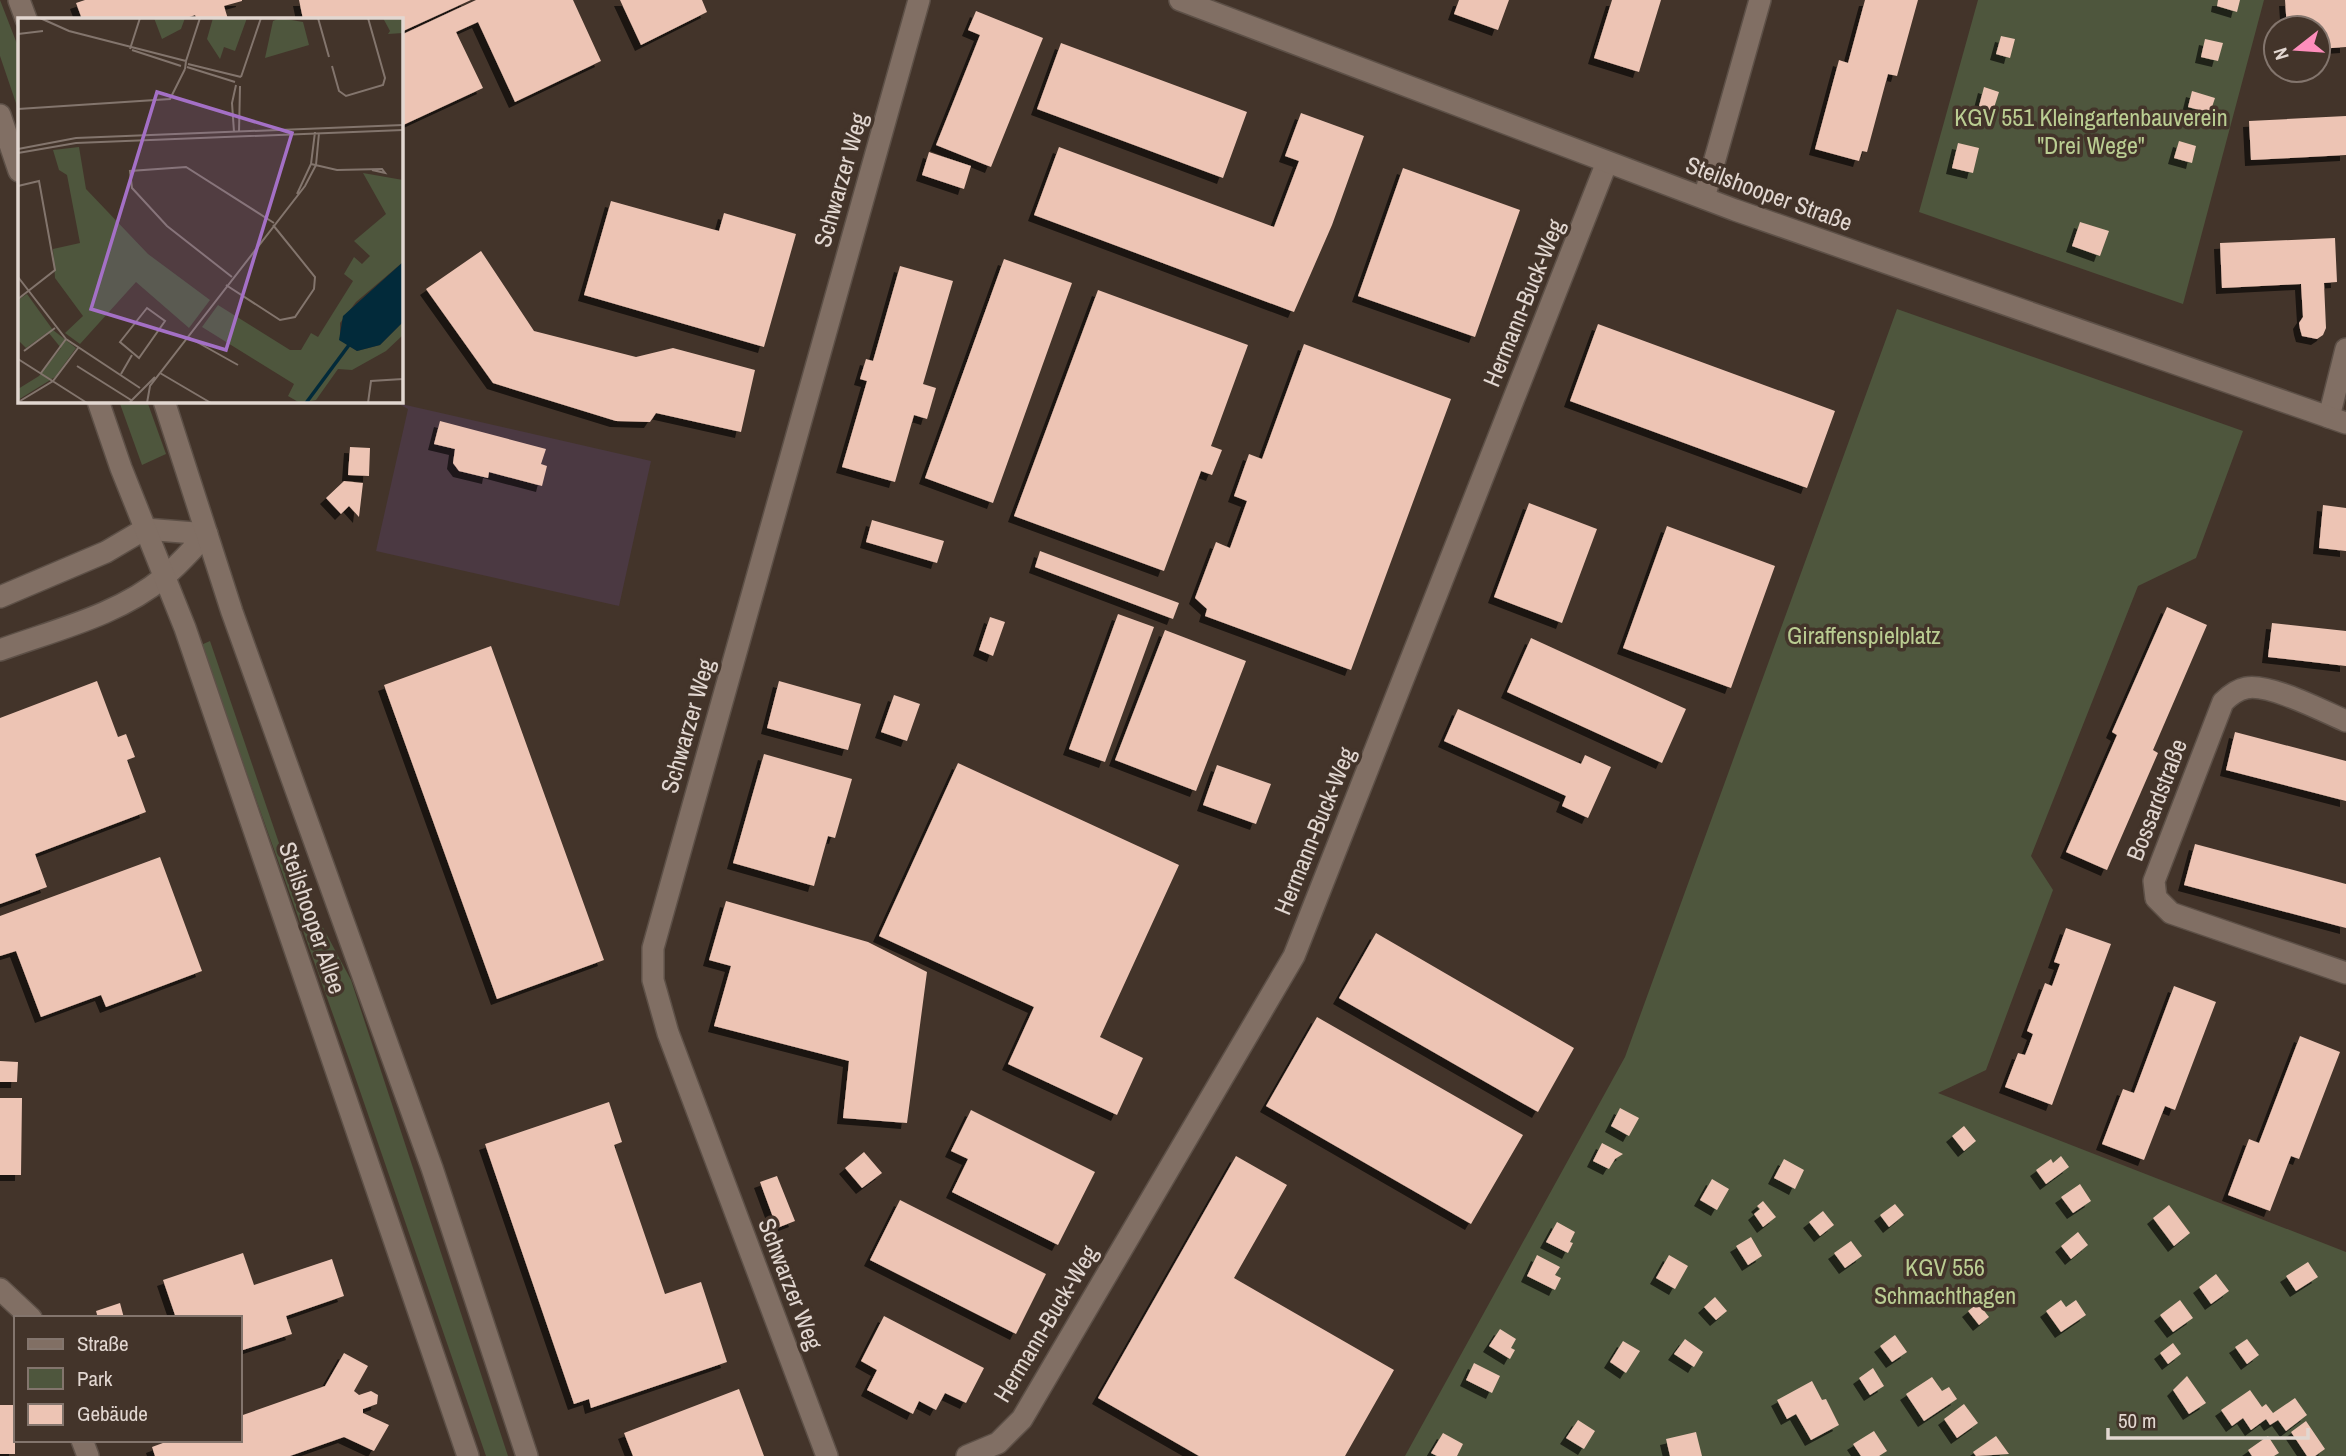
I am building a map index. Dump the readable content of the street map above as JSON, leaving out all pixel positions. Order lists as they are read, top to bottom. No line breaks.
{"streets":{"street":["Schwarzer Weg","Steilshooper Straße","Hermann-Buck-Weg","Bossardstraße","Steilshooper Allee"]},"crossings":[["Steilshooper Straße","Hermann-Buck-Weg"]],"parks":["KGV 551 Kleingartenbauverein \"Drei Wege\"","Giraffenspielplatz","KGV 556 Schmachthagen"],"legend":["Straße","Park","Gebäude"],"scale_bar":"50 m","north":"left"}
